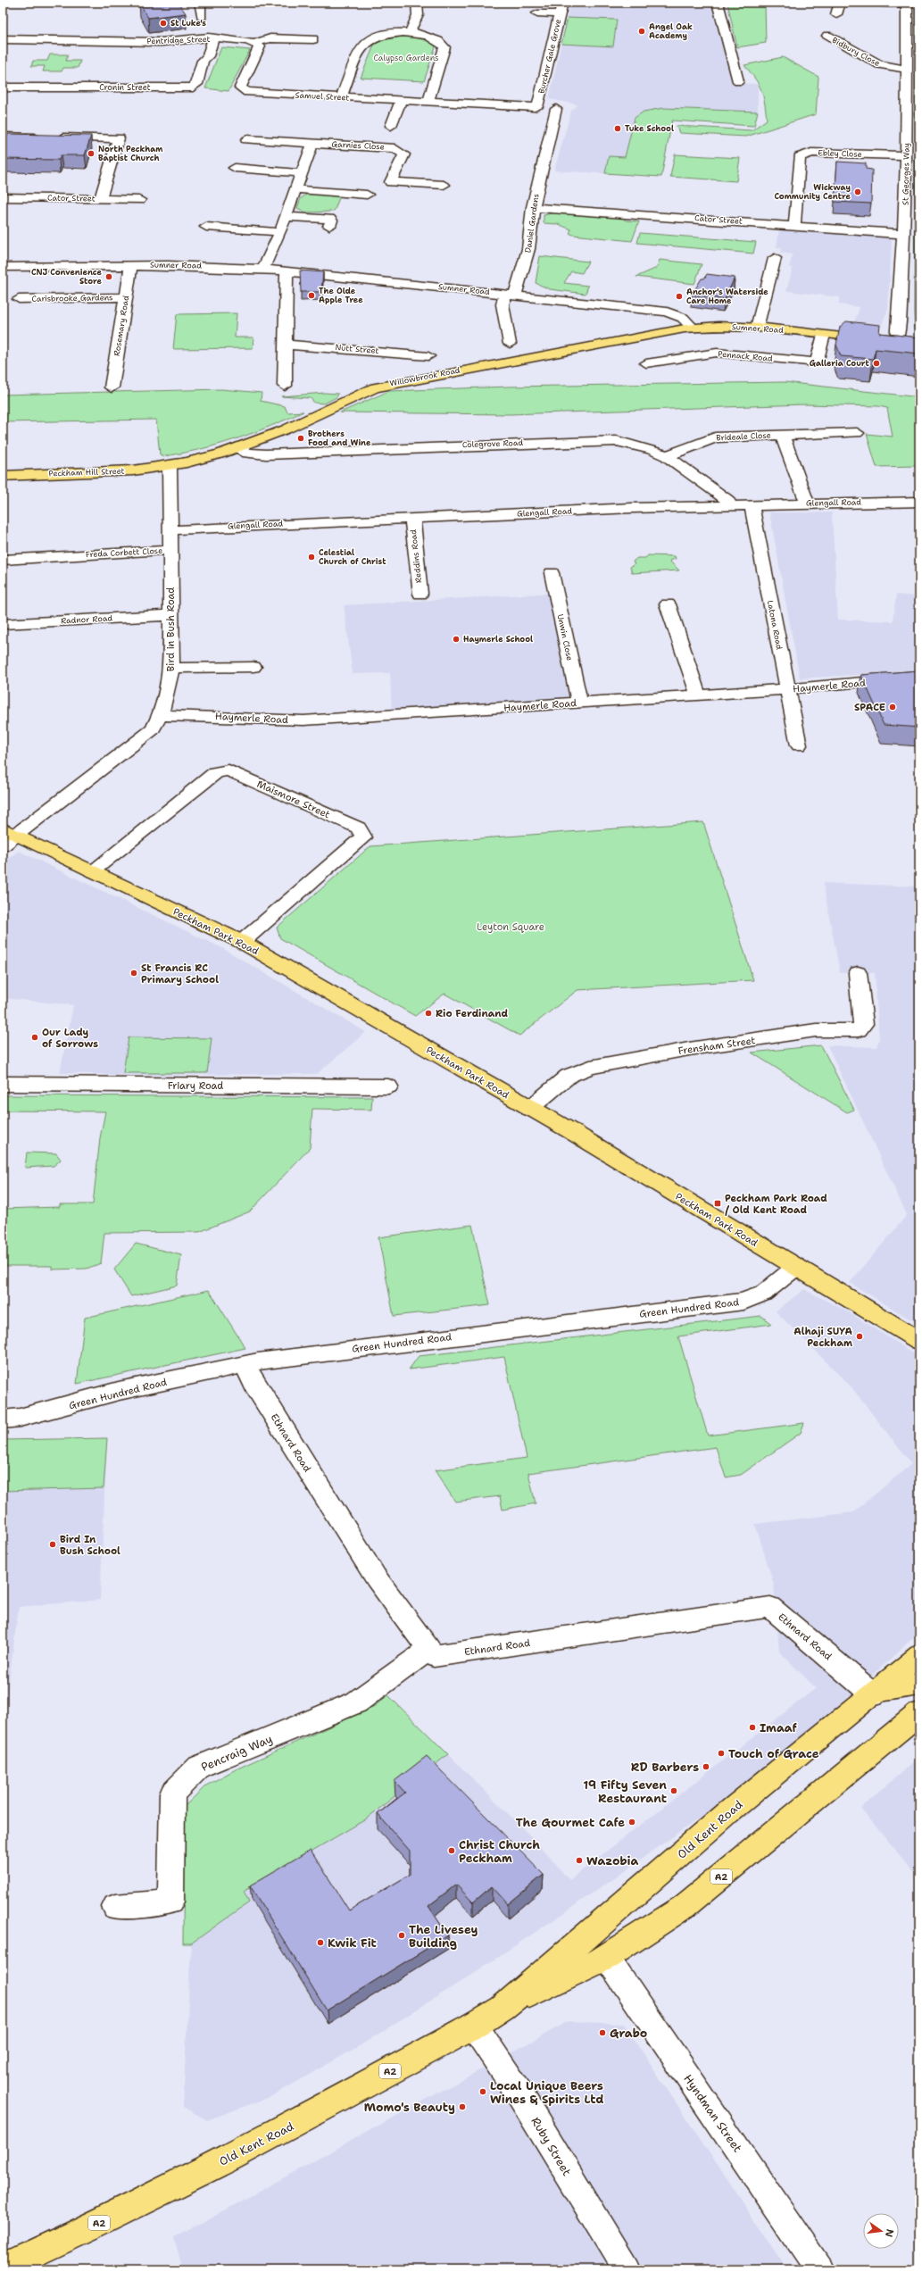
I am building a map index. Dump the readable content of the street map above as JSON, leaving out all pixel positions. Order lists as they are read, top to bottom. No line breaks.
{"streets":{"main road":["Sumner Road","Willowbrook Road","Peckham Hill Street","Peckham Park Road","Old Kent Road","A2"],"street":["Pentridge Street","Bidbury Close","Burcher Gale Grove","Cronin Street","Samuel Street","Garnies Close","Ebley Close","St Georges Way","Cator Street","Daniel Gardens","Carisbrooke Gardens","Rosemary Road","Nutt Street","Pennack Road","Brideale Close","Colegrove Road","Glengall Road","Freda Corbett Close","Reddins Road","Radnor Road","Latona Road","Bird in Bush Road","Unwin Close","Haymerle Road","Maismore Street","Frensham Street","Friary Road","Green Hundred Road","Ethnard Road","Pencraig Way","Hyndman Street","Ruby Street"]},"crossings":[["Pentridge Street","Cronin Street"],["Pentridge Street","Samuel Street"],["Bidbury Close","St Georges Way"],["Burcher Gale Grove","Samuel Street"],["Ebley Close","St Georges Way"],["Ebley Close","Cator Street"],["St Georges Way","Cator Street"],["St Georges Way","Sumner Road"],["Cator Street","Daniel Gardens"],["Daniel Gardens","Sumner Road"],["Sumner Road","Rosemary Road"],["Sumner Road","Pennack Road"],["Sumner Road","Willowbrook Road"],["Carisbrooke Gardens","Rosemary Road"],["Willowbrook Road","Colegrove Road"],["Willowbrook Road","Peckham Hill Street"],["Willowbrook Road","Bird in Bush Road"],["Brideale Close","Colegrove Road"],["Brideale Close","Glengall Road"],["Colegrove Road","Glengall Road"],["Peckham Hill Street","Bird in Bush Road"],["Glengall Road","Reddins Road"],["Glengall Road","Latona Road"],["Glengall Road","Bird in Bush Road"],["Freda Corbett Close","Bird in Bush Road"],["Radnor Road","Bird in Bush Road"],["Latona Road","Haymerle Road"],["Bird in Bush Road","Haymerle Road"],["Bird in Bush Road","Peckham Park Road"],["Unwin Close","Haymerle Road"],["Maismore Street","Peckham Park Road"],["Peckham Park Road","Frensham Street"],["Peckham Park Road","Green Hundred Road"],["Green Hundred Road","Ethnard Road"],["Ethnard Road","Pencraig Way"],["Ethnard Road","Old Kent Road"],["Old Kent Road","Hyndman Street"],["Old Kent Road","Ruby Street"]],"parks":["Calypso Gardens","Leyton Square"],"places":{"other":["St Luke's","Angel Oak Academy","Tuke School","North Peckham Baptist Church","Wickway Community Centre","CNJ Convenience Store","The Olde Apple Tree","Anchor's Waterside Care Home","Galleria Court","Brothers Food and Wine","Celestial Church of Christ","Haymerle School","SPACE","St Francis RC Primary School","Rio Ferdinand","Our Lady of Sorrows","Alhaji SUYA Peckham","Bird In Bush School","Imaaf","Touch of Grace","RD Barbers","19 Fifty Seven Restaurant","The Gourmet Cafe","Christ Church Peckham","Wazobia","The Livesey Building","Kwik Fit","Grabo","Local Unique Beers Wines & Spirits Ltd","Momo's Beauty"],"transit":["Peckham Park Road / Old Kent Road"]},"north":"right"}
